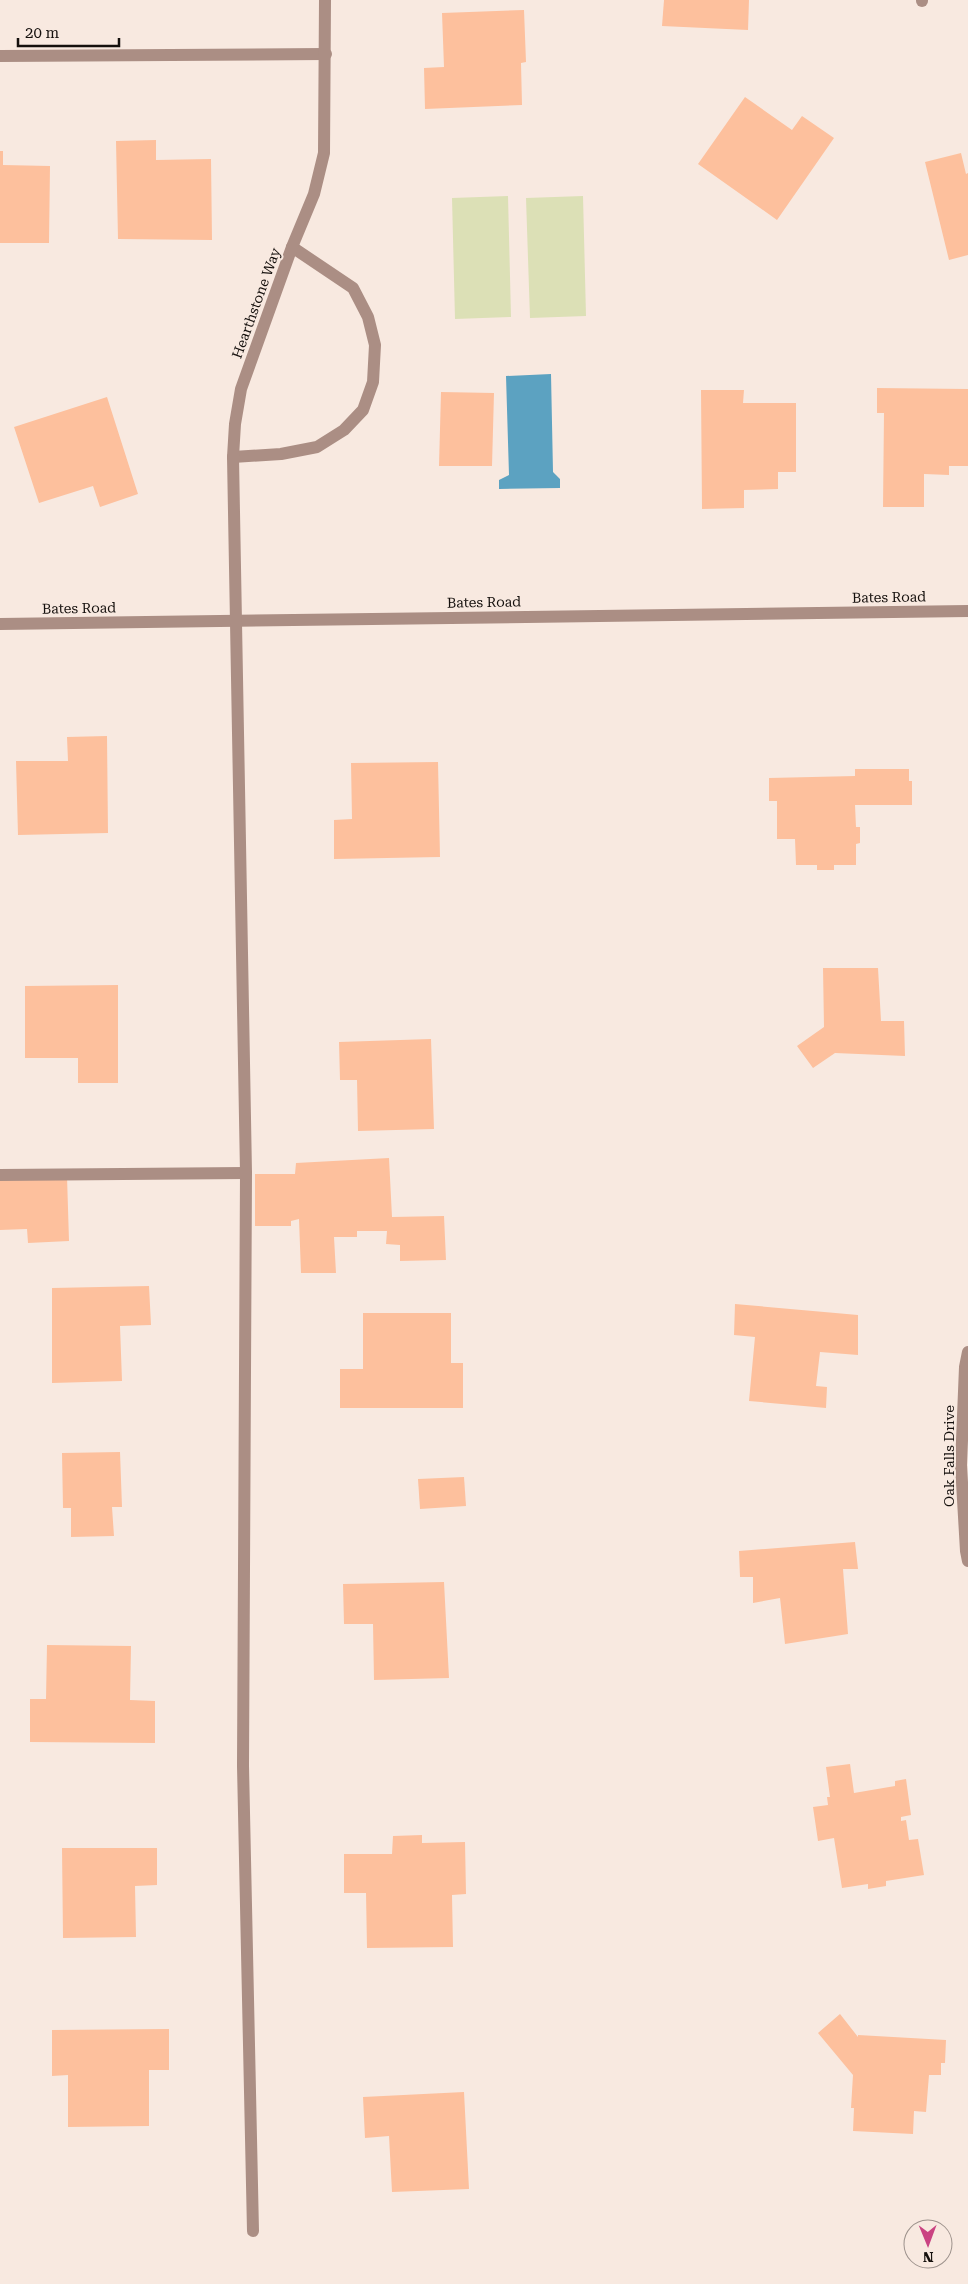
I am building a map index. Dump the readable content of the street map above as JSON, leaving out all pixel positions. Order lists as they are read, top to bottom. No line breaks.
{"streets":{"street":["Hearthstone Way","Bates Road","Oak Falls Drive"]},"crossings":[["Hearthstone Way","Bates Road"]],"scale_bar":"20 m","north":"bottom"}
